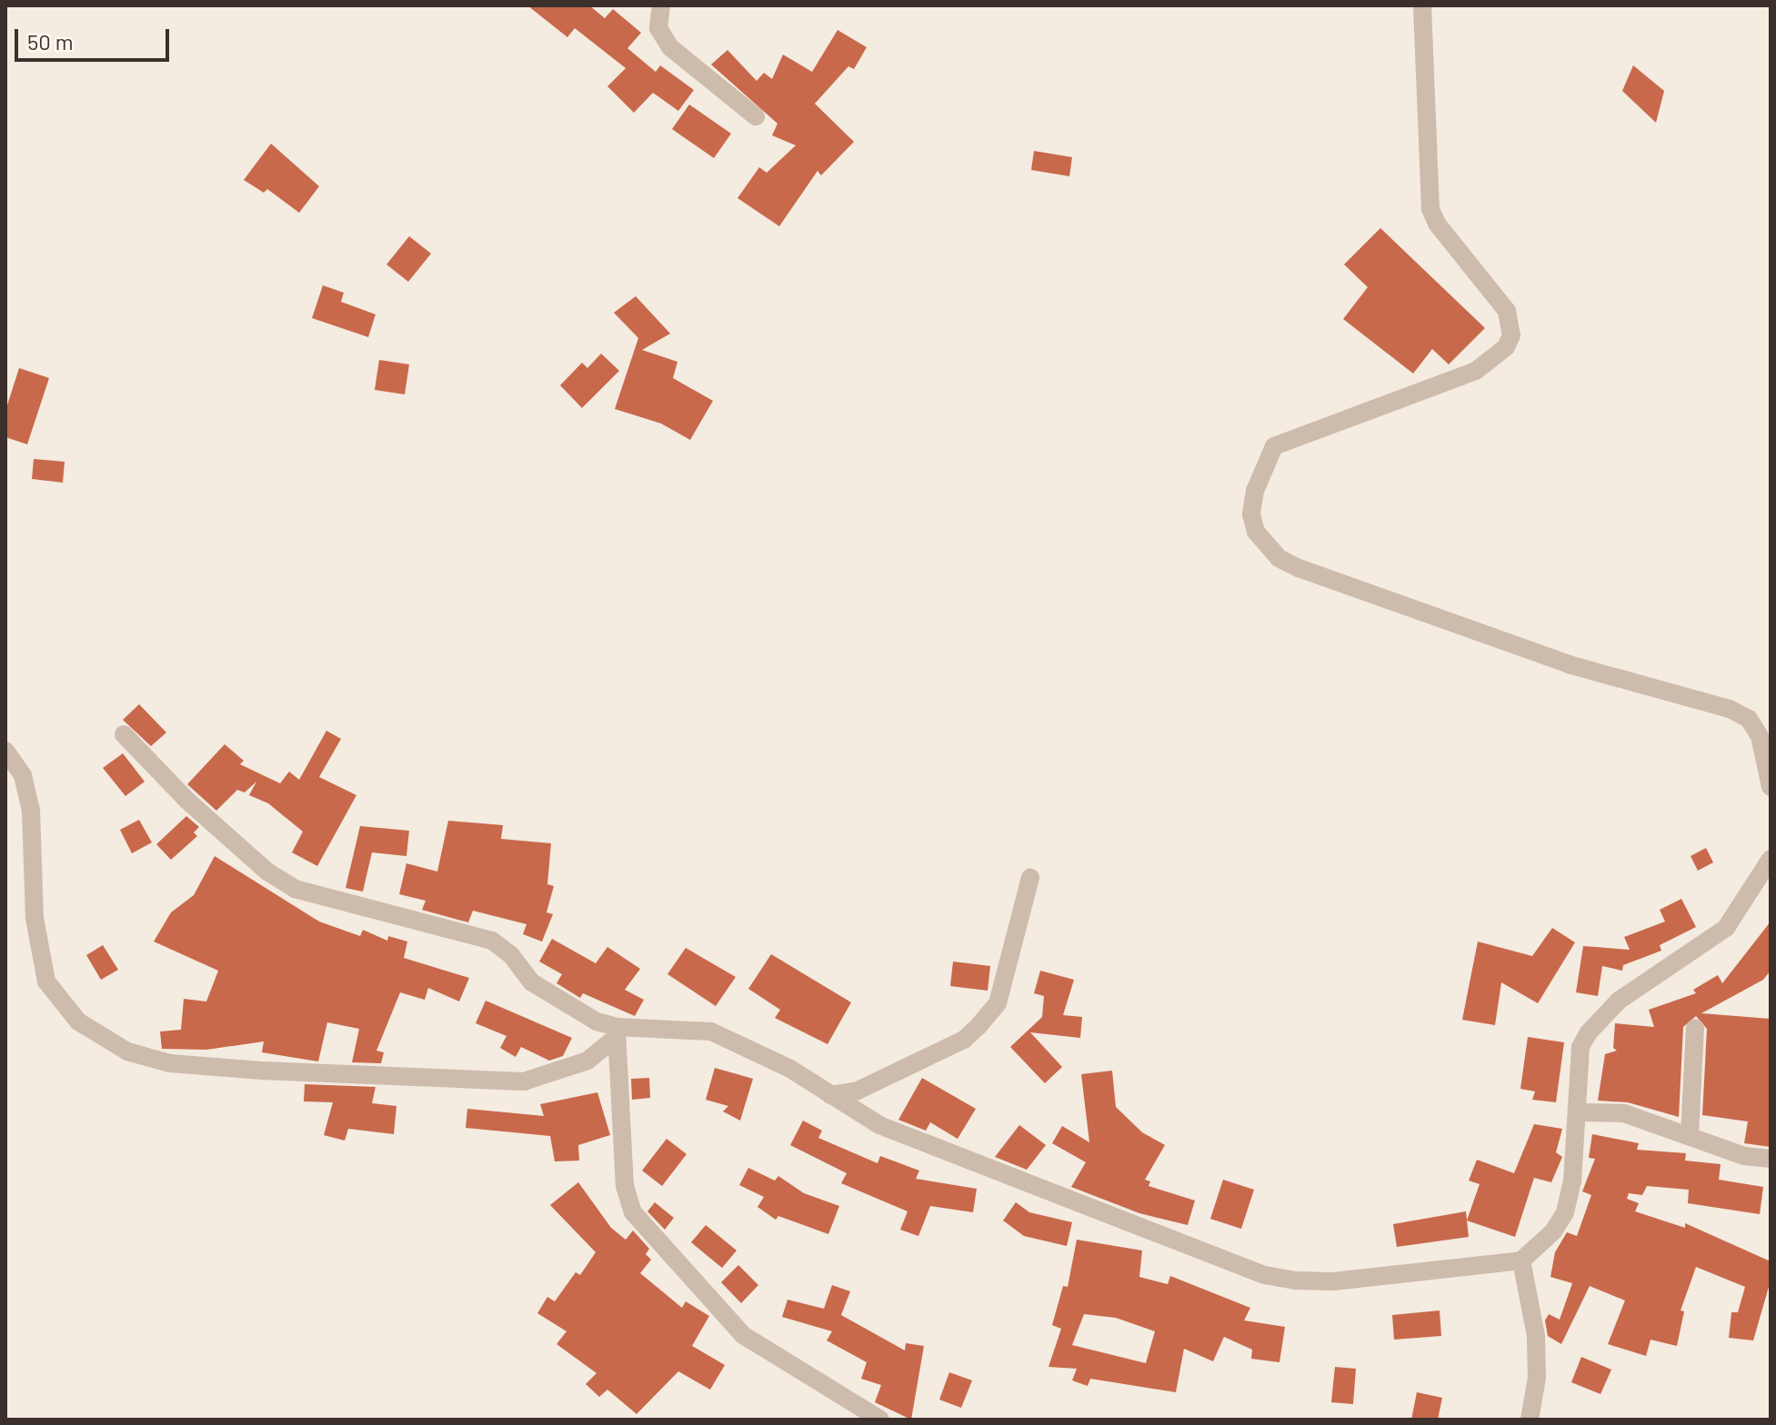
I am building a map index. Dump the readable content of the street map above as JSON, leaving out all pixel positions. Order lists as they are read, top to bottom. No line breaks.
{"scale_bar":"50 m"}
